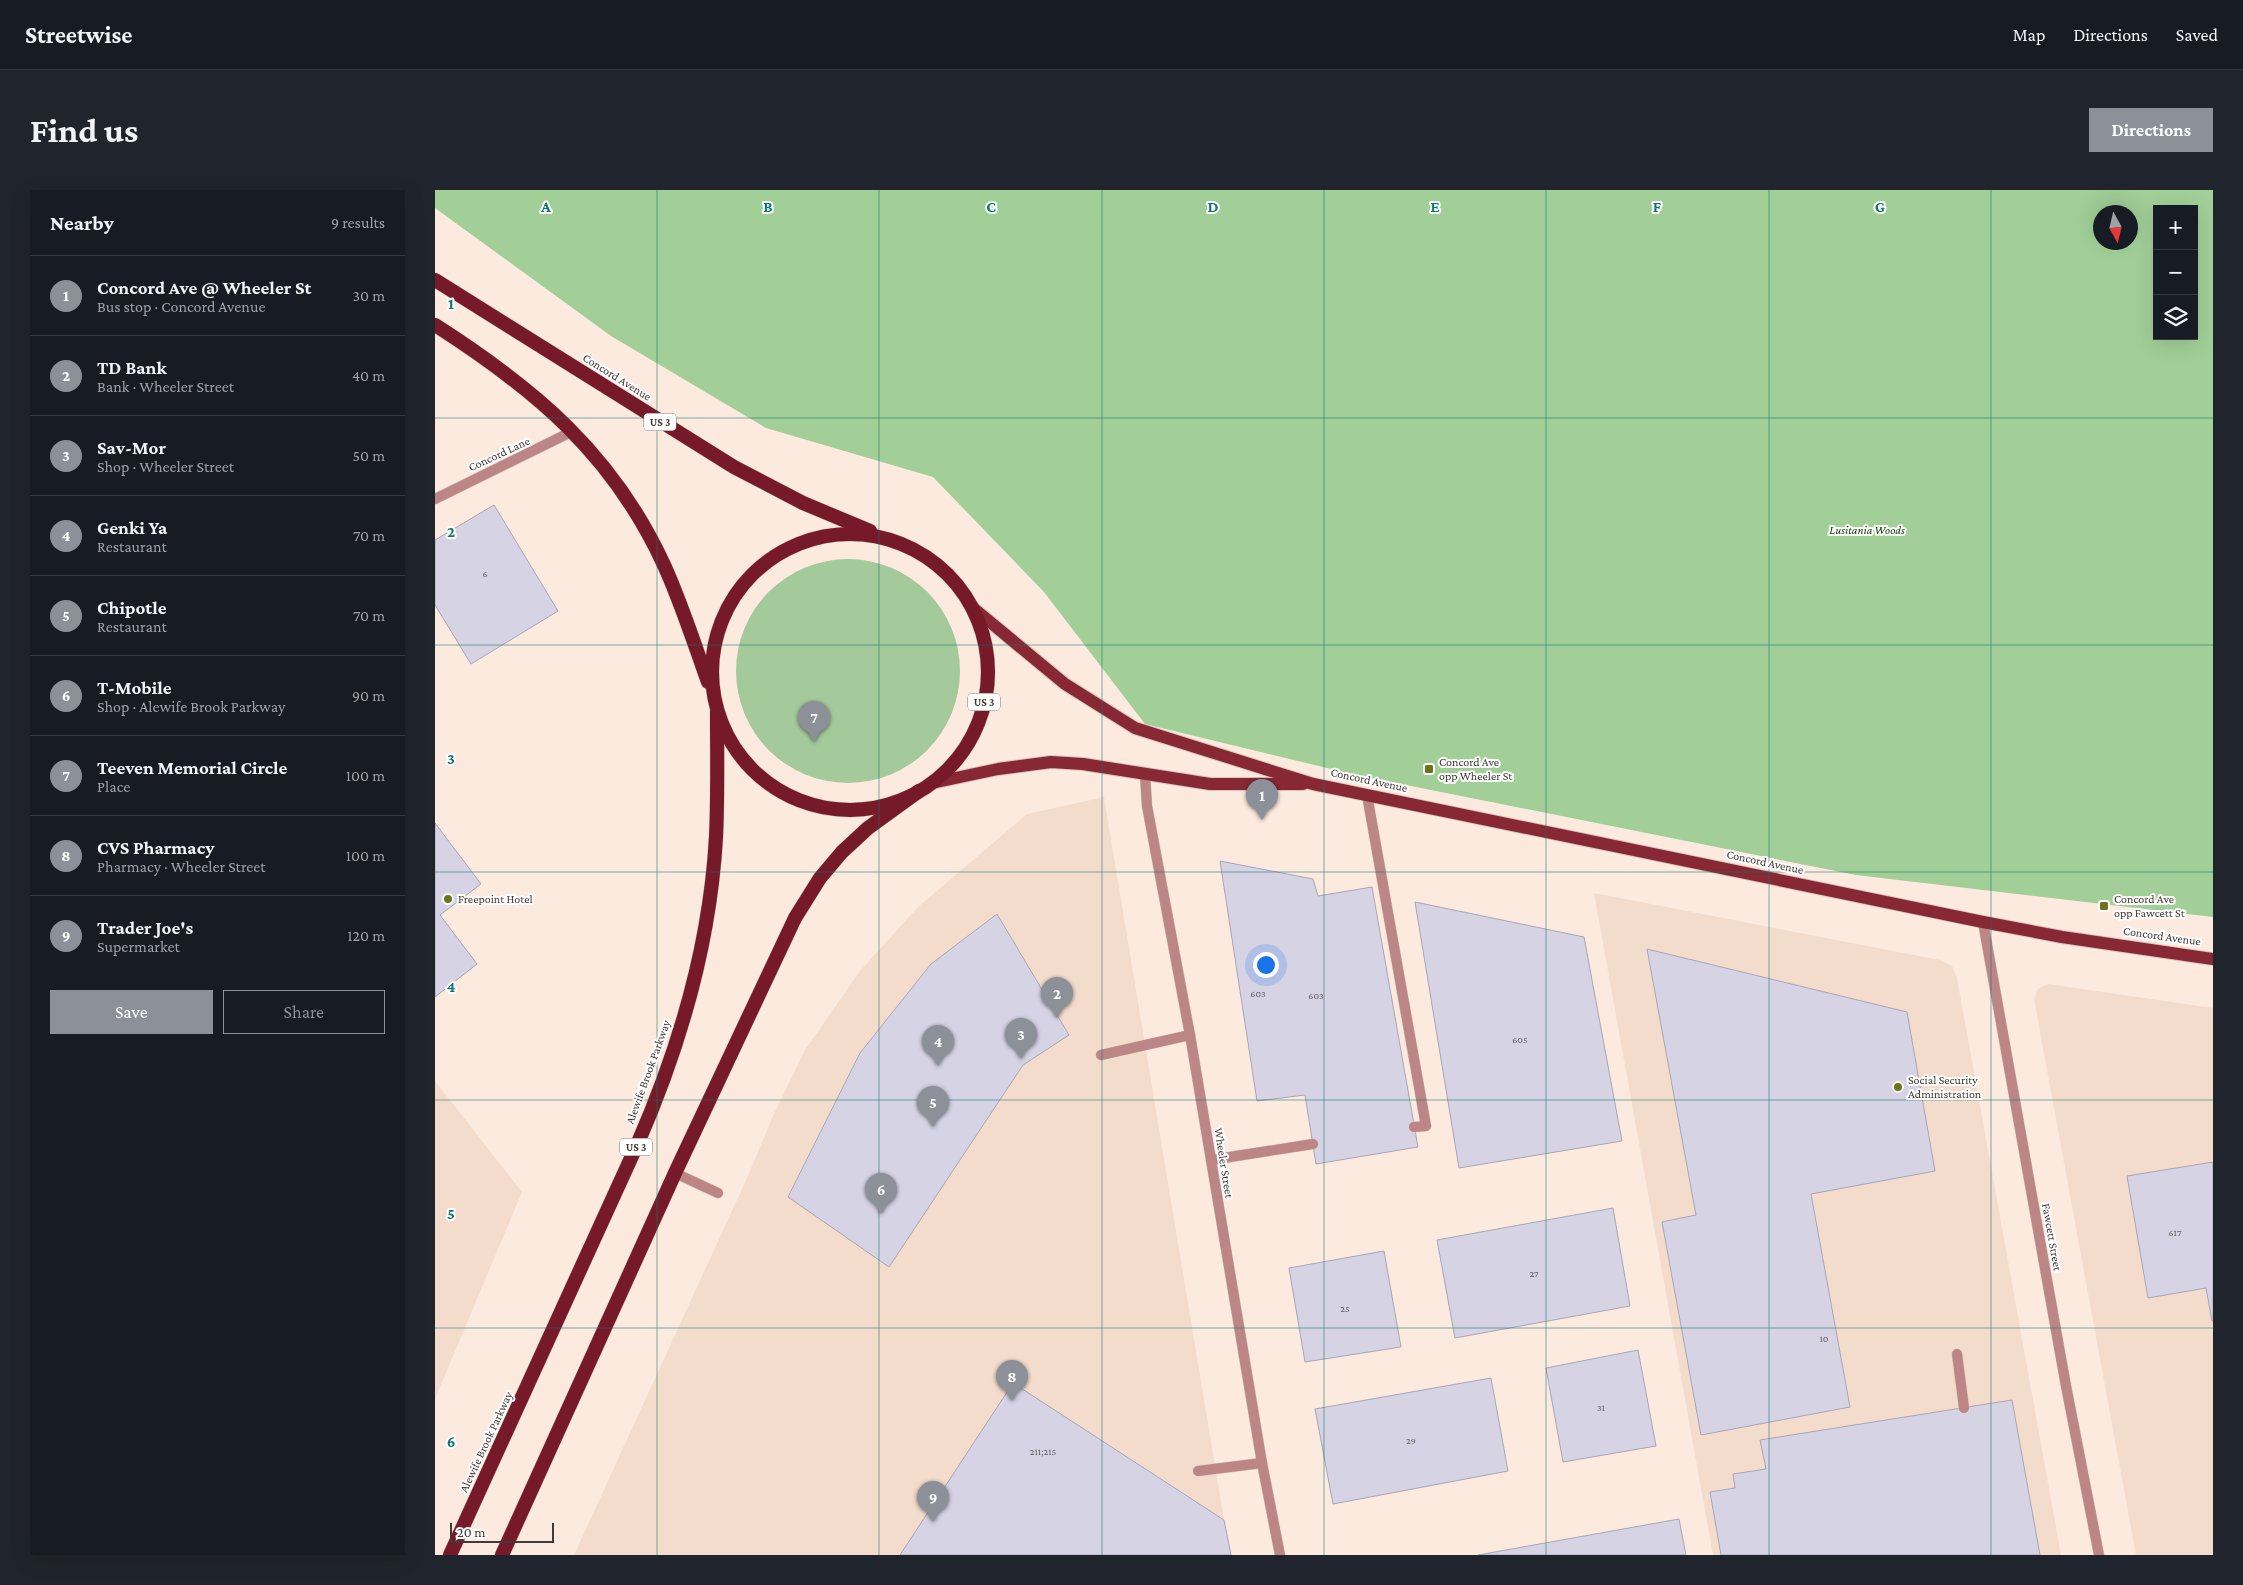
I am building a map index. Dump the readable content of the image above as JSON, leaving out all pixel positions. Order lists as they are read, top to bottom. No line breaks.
{"streets":{"highway":["Concord Avenue","US 3","Alewife Brook Parkway"],"street":["Concord Lane","Wheeler Street","Fawcett Street"]},"crossings":[["Concord Avenue","US 3"],["Concord Avenue","Wheeler Street"],["Concord Avenue","Fawcett Street"],["US 3","Concord Lane"],["US 3","Alewife Brook Parkway"]],"parks":["Lusitania Woods"],"places":{"transit":["Concord Ave opp Wheeler St","Concord Ave opp Fawcett St"],"other":["Freepoint Hotel","Social Security Administration"]},"house_numbers":["6","603","603","605","617","27","25","10","31","29","211;215"],"scale_bar":"20 m","north":"bottom","page":{"header":"Streetwise","nav":["Map","Directions","Saved"],"buttons":["Directions",["Save","Share"]],"title":"Find us","heading":["Nearby","9 results"],"map_buttons":["+","−"],"list":[{"mark":"1","name":"Concord Ave @ Wheeler St","note":"Bus stop · Concord Avenue","value":"30 m"},{"mark":"2","name":"TD Bank","note":"Bank · Wheeler Street","value":"40 m"},{"mark":"3","name":"Sav-Mor","note":"Shop · Wheeler Street","value":"50 m"},{"mark":"4","name":"Genki Ya","note":"Restaurant","value":"70 m"},{"mark":"5","name":"Chipotle","note":"Restaurant","value":"70 m"},{"mark":"6","name":"T-Mobile","note":"Shop · Alewife Brook Parkway","value":"90 m"},{"mark":"7","name":"Teeven Memorial Circle","note":"Place","value":"100 m"},{"mark":"8","name":"CVS Pharmacy","note":"Pharmacy · Wheeler Street","value":"100 m"},{"mark":"9","name":"Trader Joe's","note":"Supermarket","value":"120 m"}],"pins":["7","1","2","3","4","5","6","8","9"],"scale":"20 m"},"grid":{"columns":["A","B","C","D","E","F","G"],"rows":["1","2","3","4","5","6"]}}
